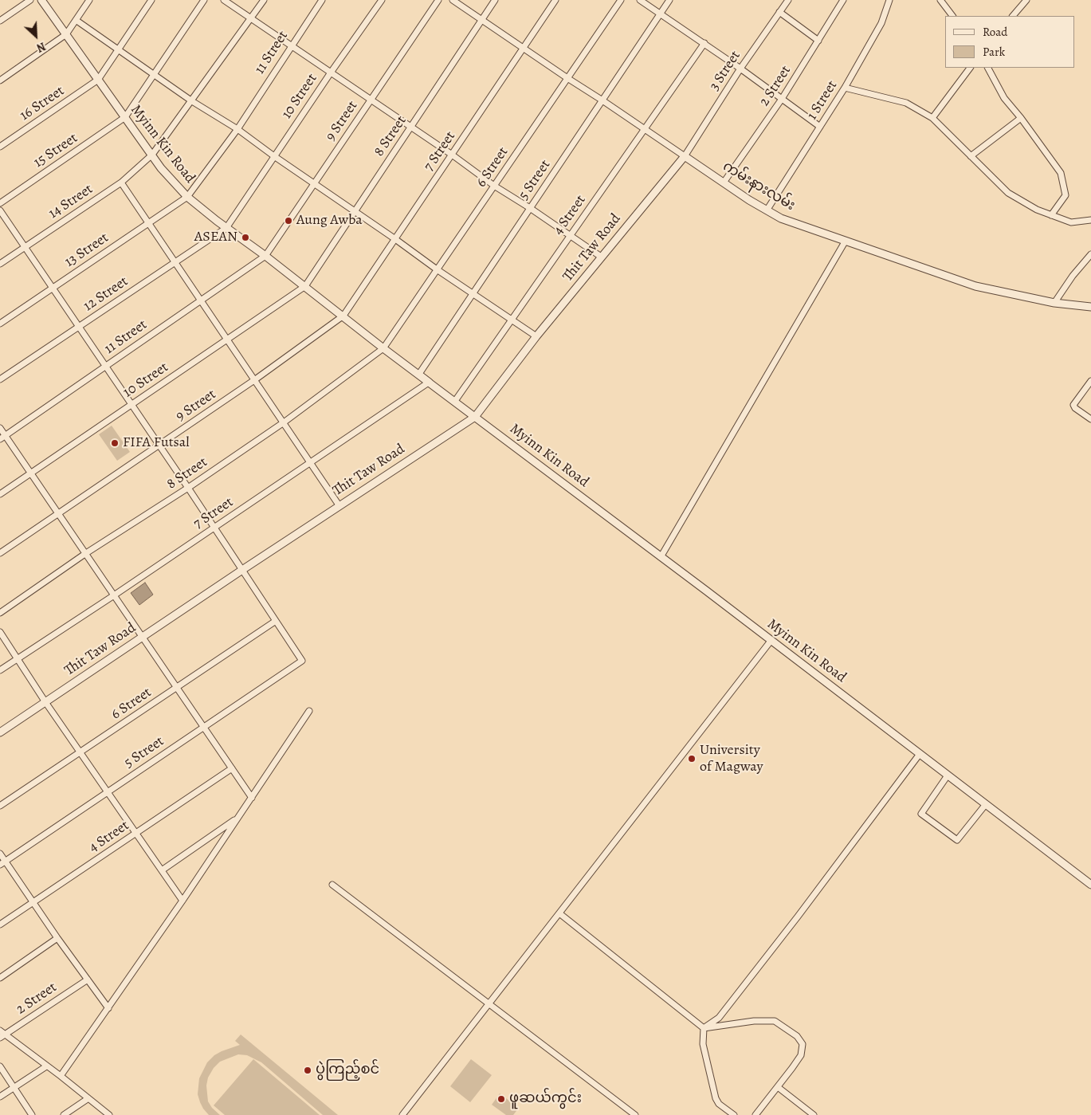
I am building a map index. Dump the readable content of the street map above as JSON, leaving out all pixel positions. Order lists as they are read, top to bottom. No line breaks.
{"streets":{"street":["11 Street","3 Street","2 Street","10 Street","1 Street","16 Street","9 Street","8 Street","Myinn Kin Road","15 Street","7 Street","6 Street","5 Street","ကမ်းနားလမ်း","14 Street","4 Street","Thit Taw Road","13 Street","12 Street"]},"crossings":[["11 Street","9 Street"],["11 Street","Myinn Kin Road"],["11 Street","13 Street"],["3 Street","ကမ်းနားလမ်း"],["3 Street","Thit Taw Road"],["2 Street","ကမ်းနားလမ်း"],["10 Street","8 Street"],["10 Street","Myinn Kin Road"],["10 Street","12 Street"],["1 Street","ကမ်းနားလမ်း"],["16 Street","Myinn Kin Road"],["9 Street","Myinn Kin Road"],["9 Street","7 Street"],["8 Street","Myinn Kin Road"],["8 Street","6 Street"],["8 Street","ကမ်းနားလမ်း"],["Myinn Kin Road","15 Street"],["Myinn Kin Road","7 Street"],["Myinn Kin Road","6 Street"],["Myinn Kin Road","5 Street"],["Myinn Kin Road","14 Street"],["Myinn Kin Road","4 Street"],["Myinn Kin Road","Thit Taw Road"],["Myinn Kin Road","13 Street"],["Myinn Kin Road","12 Street"],["7 Street","ကမ်းနားလမ်း"],["6 Street","5 Street"],["6 Street","ကမ်းနားလမ်း"],["5 Street","ကမ်းနားလမ်း"],["ကမ်းနားလမ်း","4 Street"],["ကမ်းနားလမ်း","Thit Taw Road"]],"places":["Aung Awba","ASEAN","FIFA Futsal","University of Magway","ပွဲကြည့်စင်","ဖူဆယ်ကွင်း"],"legend":["Road","Park"],"north":"bottom right"}
